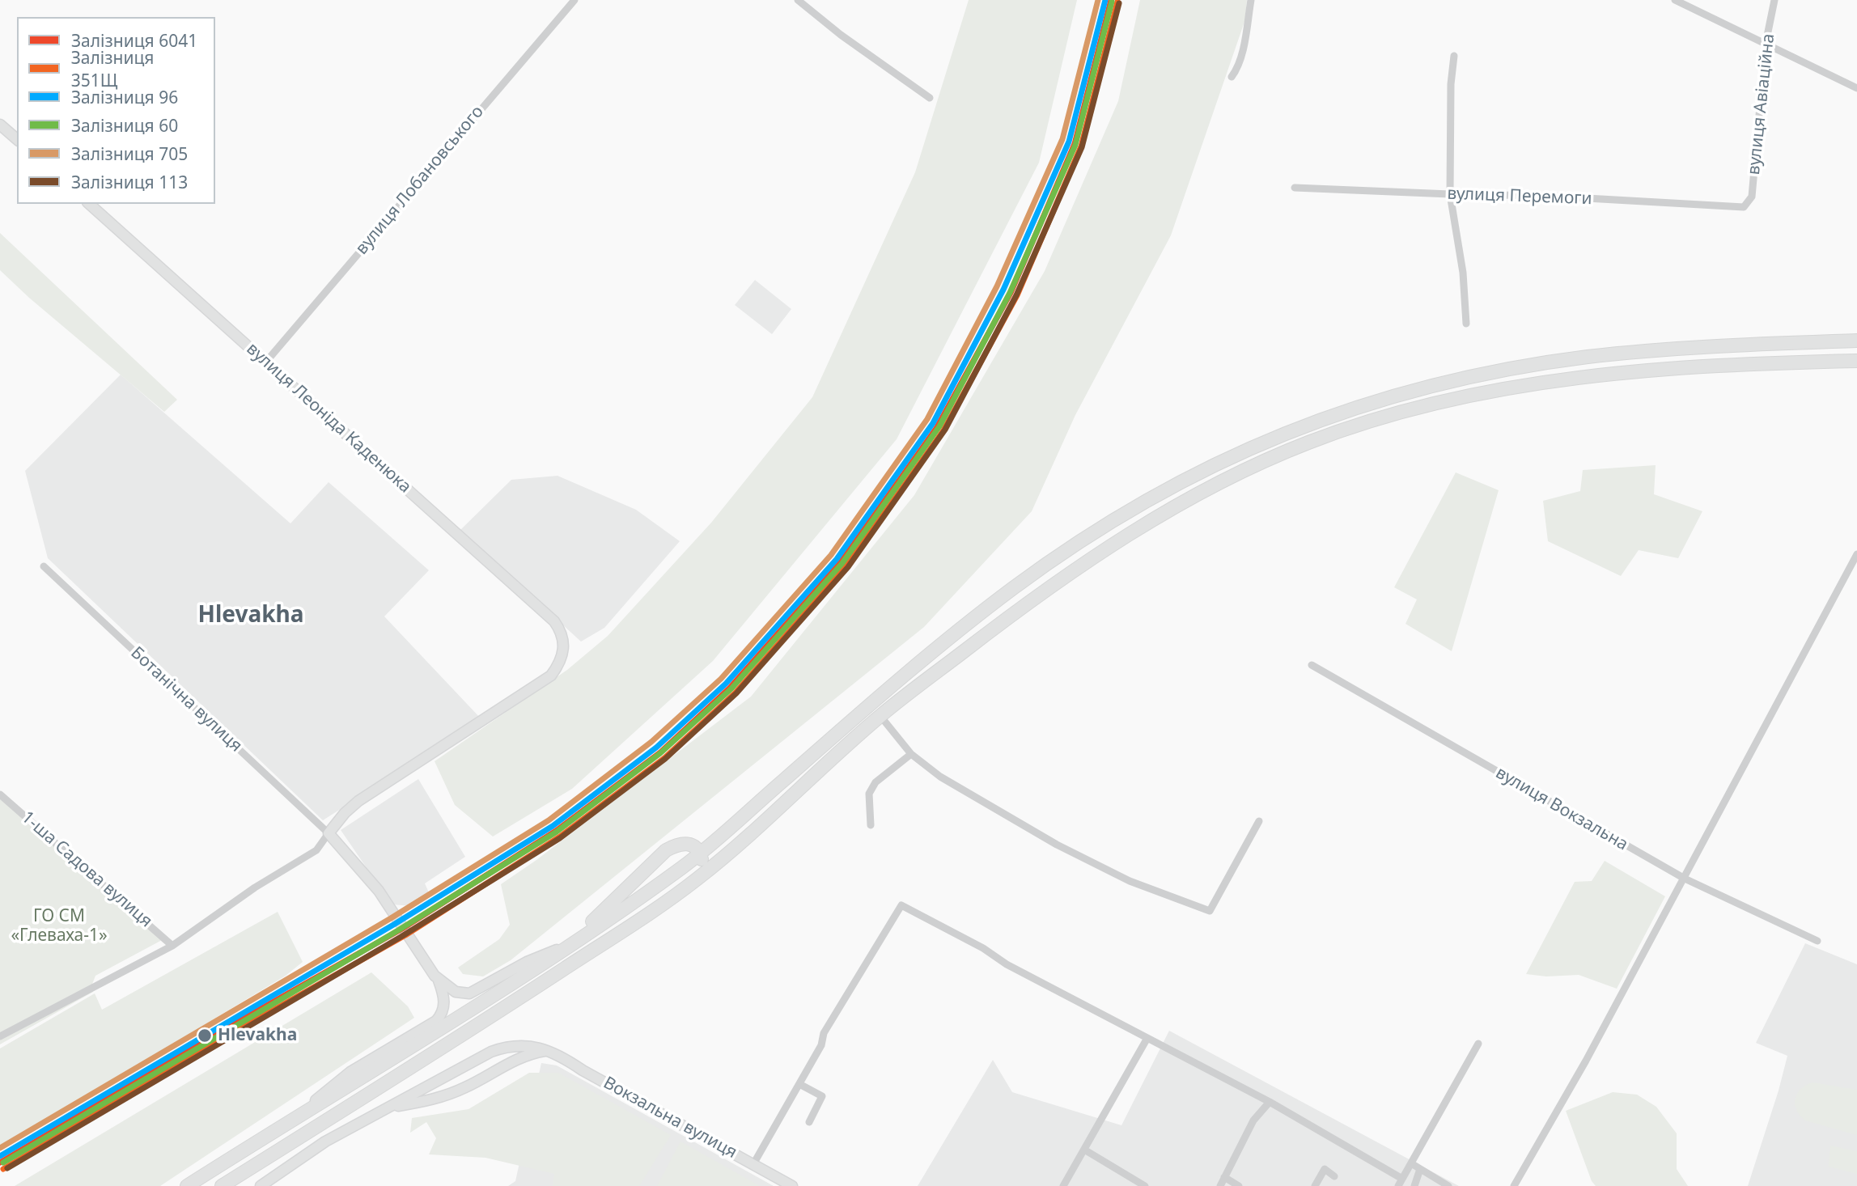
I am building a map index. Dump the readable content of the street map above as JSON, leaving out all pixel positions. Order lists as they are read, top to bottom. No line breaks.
{"streets":{"street":["вулиця Авіаційна","вулиця Лобановського","вулиця Перемоги","вулиця Леоніда Каденюка","Ботанічна вулиця","вулиця Вокзальна","1-ша Садова вулиця","Вокзальна вулиця"]},"crossings":[["вулиця Авіаційна","вулиця Перемоги"],["вулиця Лобановського","вулиця Леоніда Каденюка"],["вулиця Леоніда Каденюка","Ботанічна вулиця"]],"districts":["Hlevakha"],"parks":["ГО СМ «Глеваха-1»"],"places":["Hlevakha"],"lines":["rail line 6041","rail line 96","rail line 705","rail line 351Щ","rail line 60","rail line 113"],"legend":["Залізниця 6041","Залізниця 351Щ","Залізниця 96","Залізниця 60","Залізниця 705","Залізниця 113"]}
